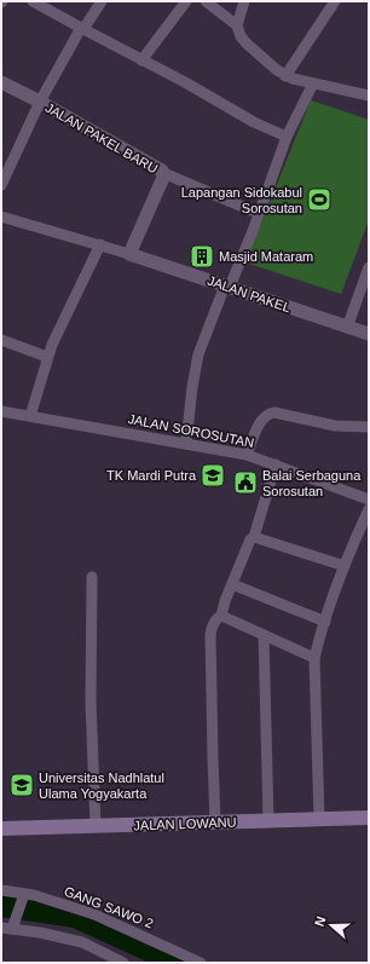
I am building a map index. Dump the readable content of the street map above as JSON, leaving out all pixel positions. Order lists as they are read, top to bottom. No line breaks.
{"streets":{"main road":["JALAN LOWANU"],"street":["JALAN PAKEL BARU","JALAN PAKEL","JALAN SOROSUTAN","GANG SAWO 2"]},"crossings":[["JALAN PAKEL BARU","JALAN PAKEL"]],"places":{"sports":["Lapangan Sidokabul Sorosutan"],"building":["Masjid Mataram"],"school or university":["TK Mardi Putra","Universitas Nadhlatul Ulama Yogyakarta"],"public building":["Balai Serbaguna Sorosutan"]},"north":"left"}
